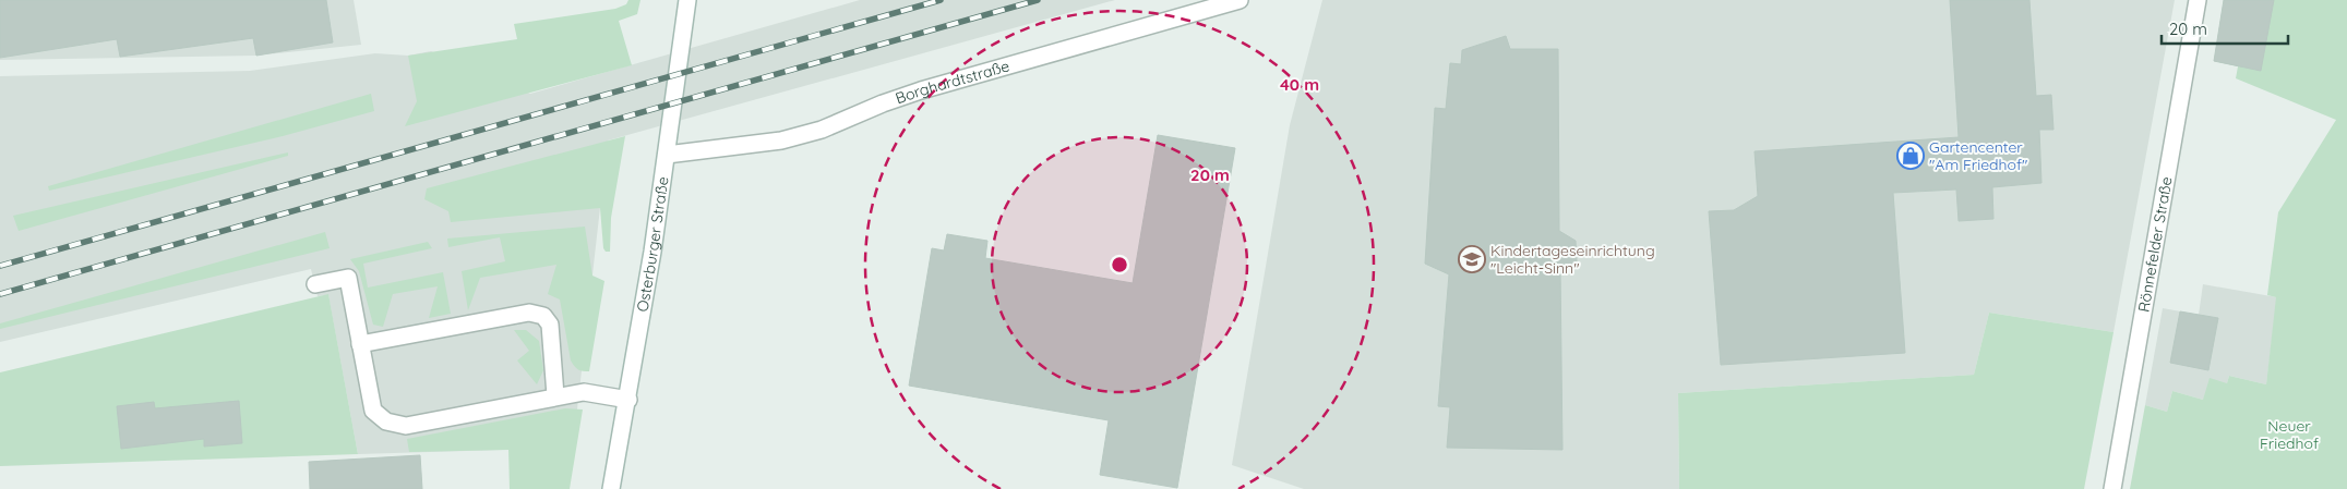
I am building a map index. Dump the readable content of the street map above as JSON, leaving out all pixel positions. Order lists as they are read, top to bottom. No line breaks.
{"streets":{"street":["Borghardtstraße","Osterburger Straße","Rönnefelder Straße"]},"crossings":[["Borghardtstraße","Osterburger Straße"]],"parks":["Neuer Friedhof"],"places":{"shop":["Gartencenter \"Am Friedhof\""],"school or university":["Kindertageseinrichtung \"Leicht-Sinn\""]},"scale_bar":"20 m","rings":["40 m","20 m"]}
